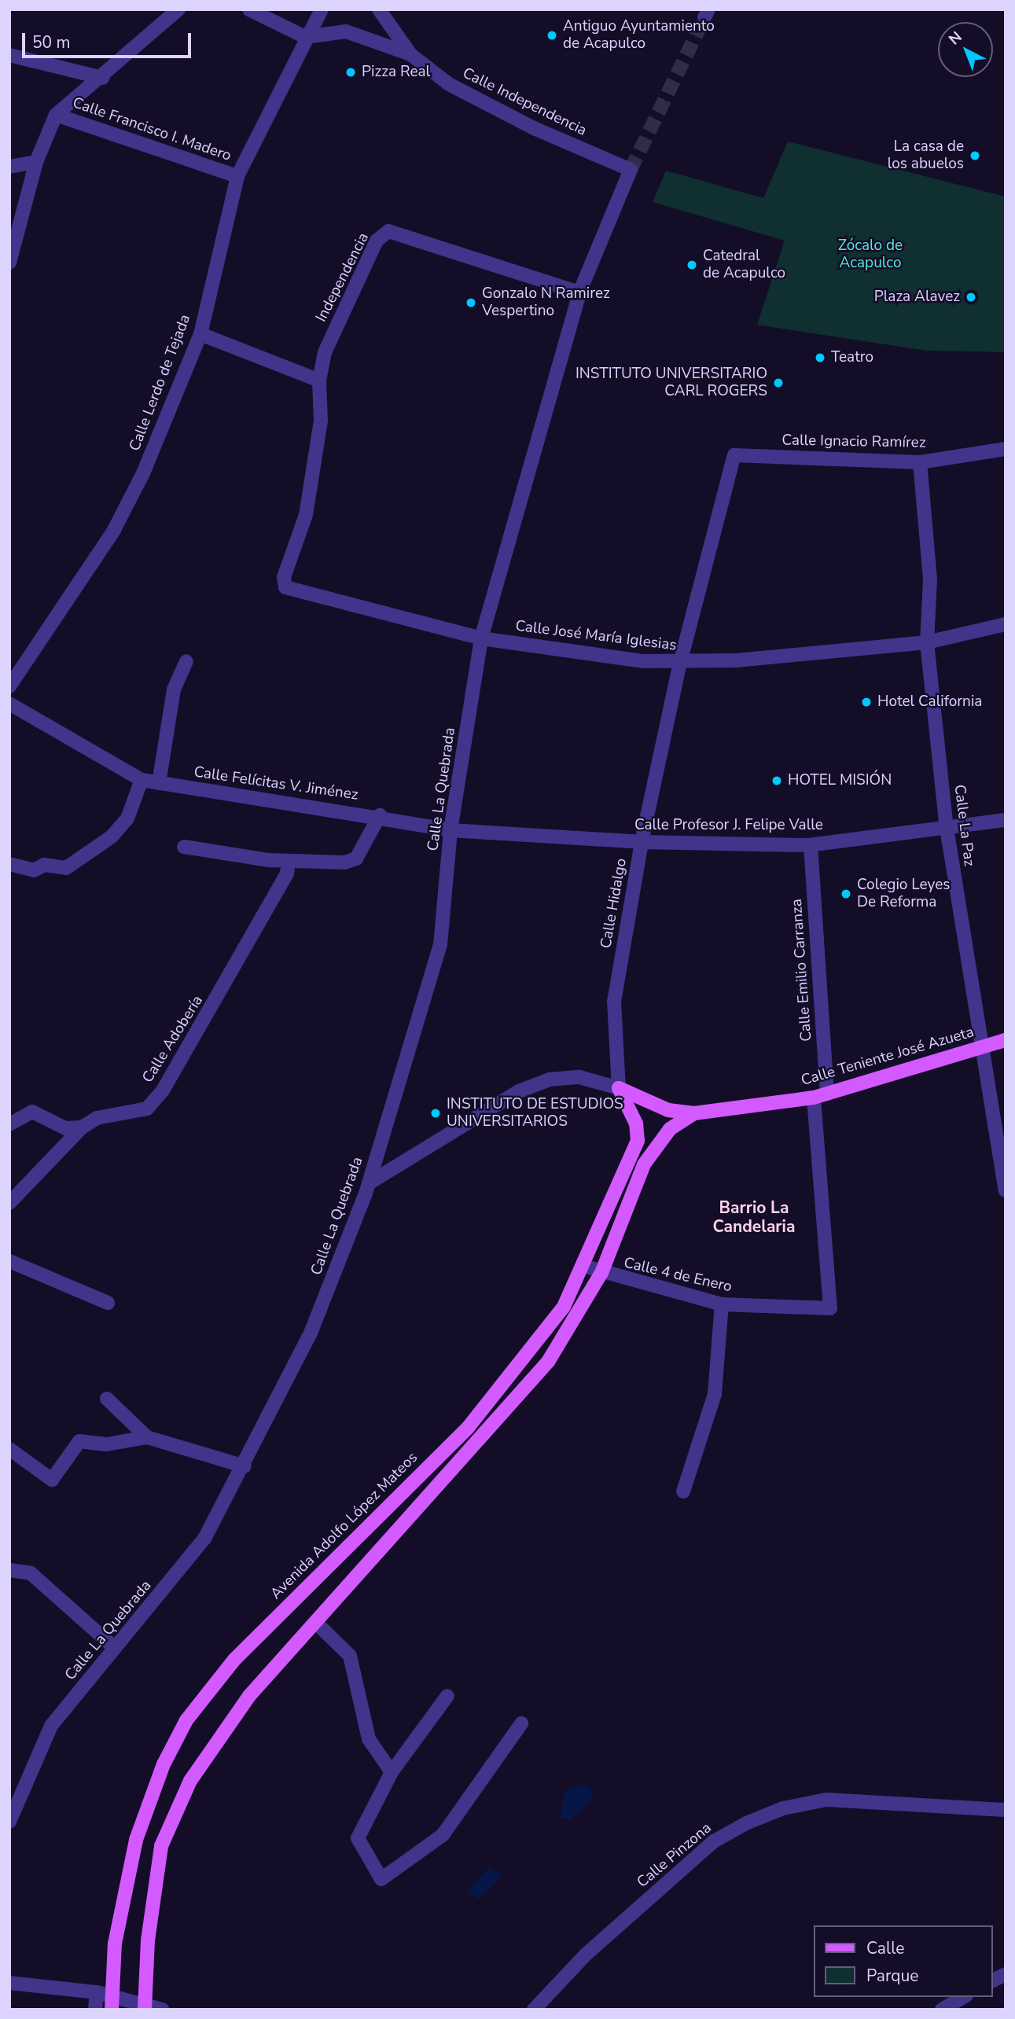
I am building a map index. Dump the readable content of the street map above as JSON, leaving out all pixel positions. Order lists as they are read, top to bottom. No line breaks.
{"streets":{"main road":["Calle Teniente José Azueta","Avenida Adolfo López Mateos"],"street":["Calle Independencia","Calle Francisco I. Madero","Independencia","Calle Lerdo de Tejada","Calle Ignacio Ramírez","Calle José María Iglesias","Calle Felícitas V. Jiménez","Calle La Quebrada","Calle Profesor J. Felipe Valle","Calle La Paz","Calle Hidalgo","Calle Emilio Carranza","Calle Adobería","Calle 4 de Enero","Calle Pinzona"]},"crossings":[["Calle Independencia","Calle Lerdo de Tejada"],["Calle Independencia","Calle La Quebrada"],["Calle Francisco I. Madero","Calle Lerdo de Tejada"],["Independencia","Calle José María Iglesias"],["Independencia","Calle La Quebrada"],["Calle Ignacio Ramírez","Calle La Paz"],["Calle Ignacio Ramírez","Calle Hidalgo"],["Calle José María Iglesias","Calle La Quebrada"],["Calle José María Iglesias","Calle La Paz"],["Calle José María Iglesias","Calle Hidalgo"],["Calle Felícitas V. Jiménez","Calle La Quebrada"],["Calle Felícitas V. Jiménez","Calle Profesor J. Felipe Valle"],["Calle La Quebrada","Calle Profesor J. Felipe Valle"],["Calle Profesor J. Felipe Valle","Calle La Paz"],["Calle Profesor J. Felipe Valle","Calle Hidalgo"],["Calle Profesor J. Felipe Valle","Calle Emilio Carranza"],["Calle La Paz","Calle Teniente José Azueta"],["Calle Hidalgo","Calle Teniente José Azueta"],["Calle Hidalgo","Avenida Adolfo López Mateos"],["Calle Emilio Carranza","Calle Teniente José Azueta"],["Calle Emilio Carranza","Calle 4 de Enero"],["Calle Teniente José Azueta","Avenida Adolfo López Mateos"],["Calle 4 de Enero","Avenida Adolfo López Mateos"]],"districts":["Barrio La Candelaria"],"parks":["Zócalo de Acapulco"],"places":["Antiguo Ayuntamiento de Acapulco","Pizza Real","La casa de los abuelos","Catedral de Acapulco","Plaza Alavez","Gonzalo N Ramirez Vespertino","Teatro","INSTITUTO UNIVERSITARIO CARL ROGERS","Hotel California","HOTEL MISIÓN","Colegio Leyes De Reforma","INSTITUTO DE ESTUDIOS UNIVERSITARIOS"],"legend":["Calle","Parque"],"scale_bar":"50 m","north":"top left"}
